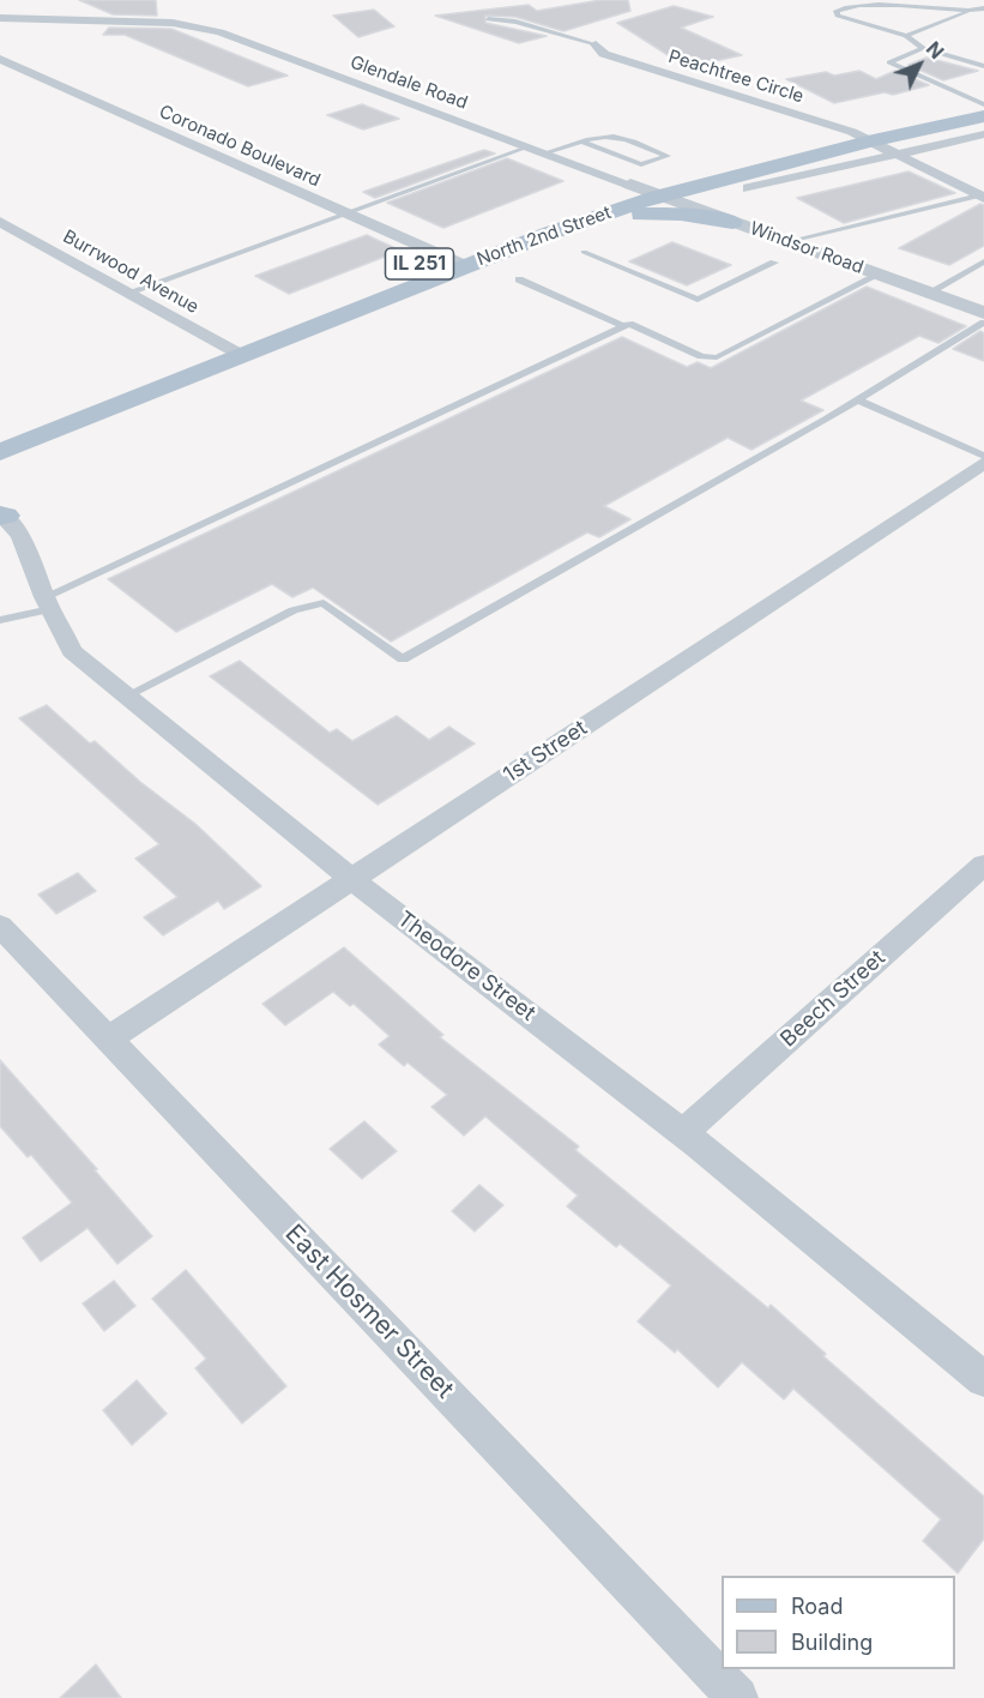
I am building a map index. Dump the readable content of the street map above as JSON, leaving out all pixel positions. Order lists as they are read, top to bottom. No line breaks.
{"streets":{"main road":["North 2nd Street","IL 251"],"street":["Peachtree Circle","Glendale Road","Coronado Boulevard","Windsor Road","Burrwood Avenue","1st Street","Theodore Street","Beech Street","East Hosmer Street"]},"crossings":[["Peachtree Circle","North 2nd Street"],["Glendale Road","North 2nd Street"],["Glendale Road","Windsor Road"],["Coronado Boulevard","North 2nd Street"],["North 2nd Street","Windsor Road"],["North 2nd Street","Burrwood Avenue"],["1st Street","Theodore Street"],["1st Street","East Hosmer Street"],["Theodore Street","Beech Street"]],"legend":["Road","Building"],"north":"top right"}
